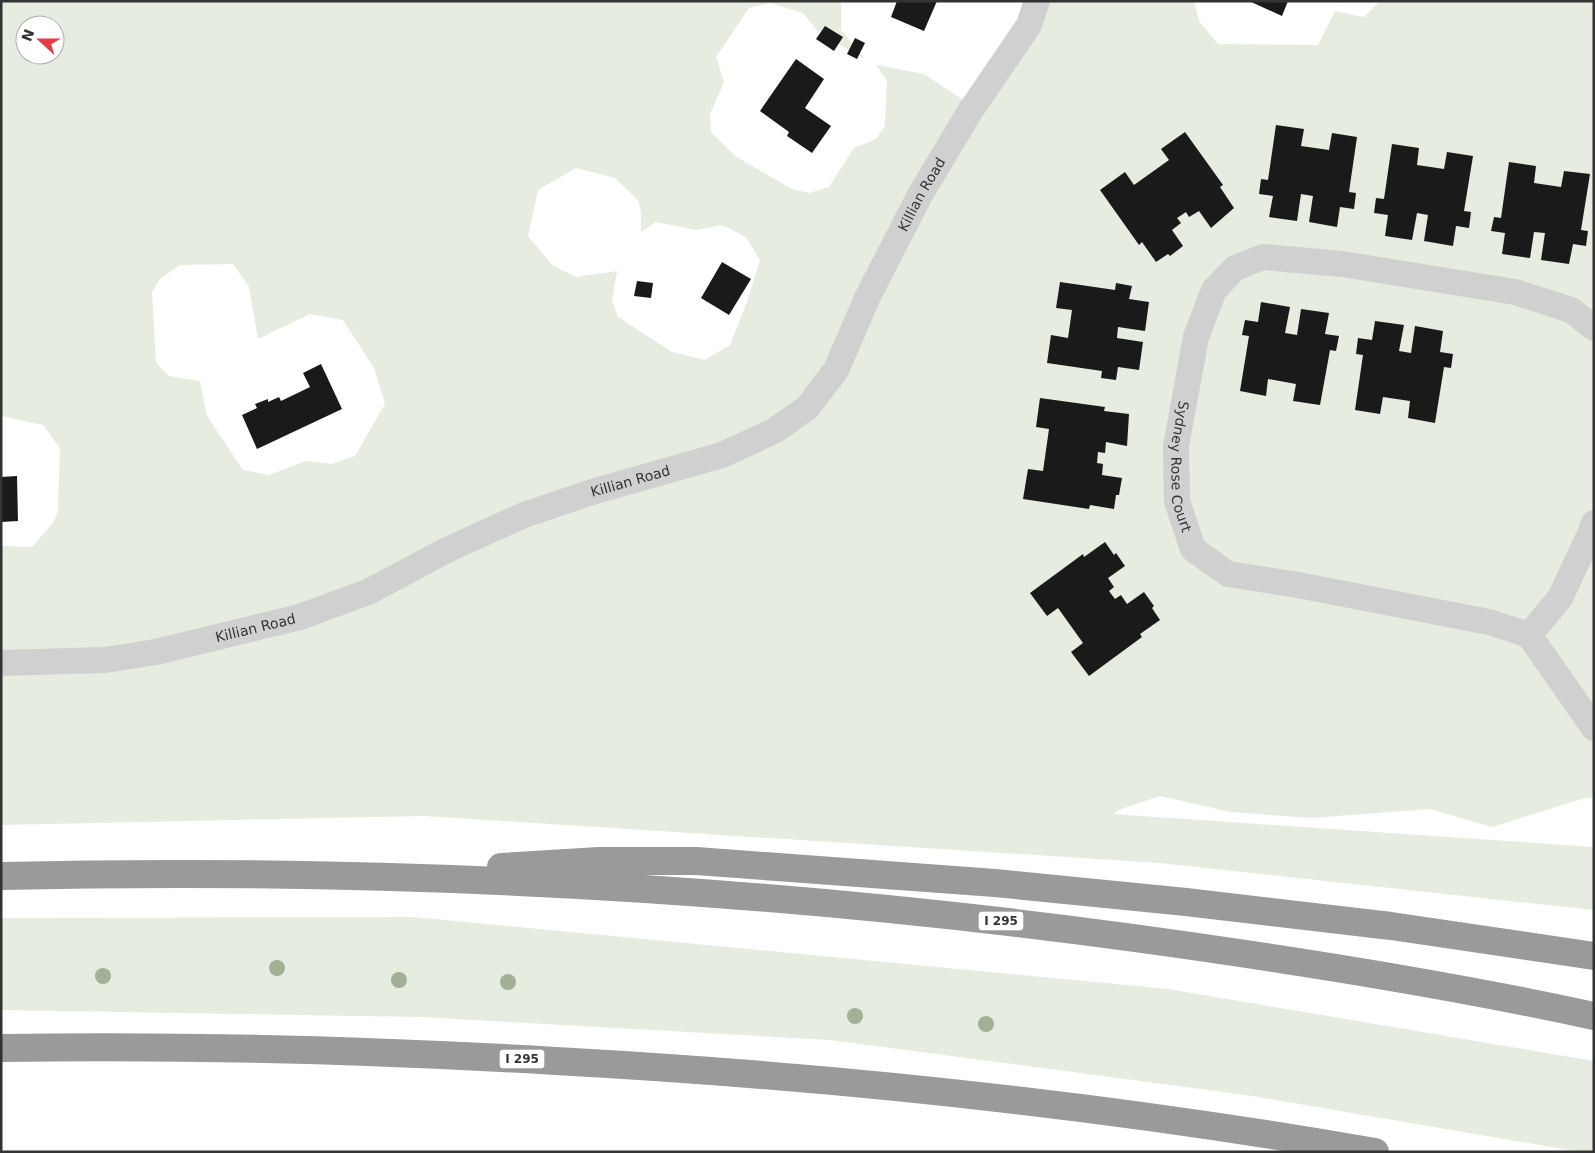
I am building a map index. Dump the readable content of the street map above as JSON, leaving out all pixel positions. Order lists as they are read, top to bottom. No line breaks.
{"streets":{"highway":["I 295"],"street":["Killian Road","Sydney Rose Court"]},"north":"left"}
